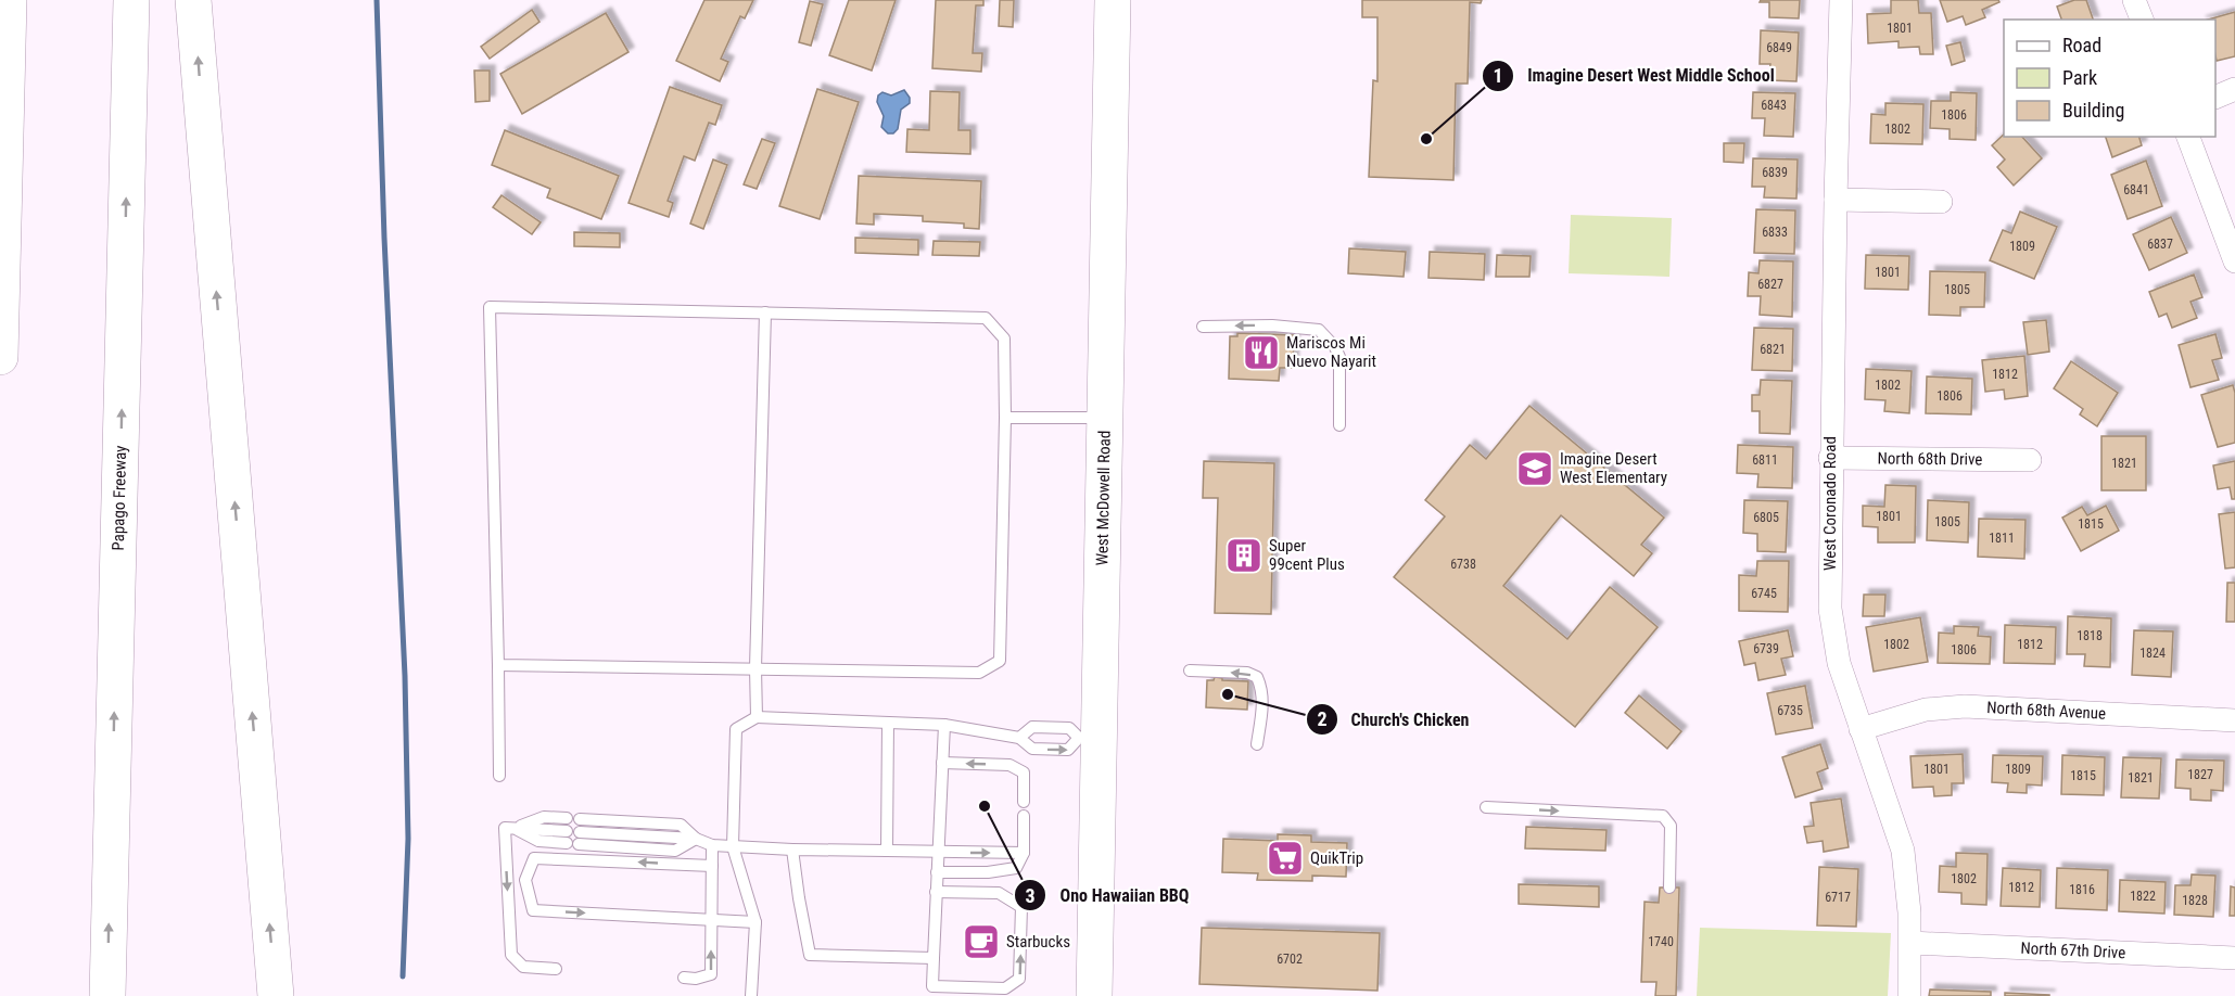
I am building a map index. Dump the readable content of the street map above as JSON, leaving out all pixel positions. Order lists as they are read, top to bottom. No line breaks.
{"streets":{"main road":["Papago Freeway","West McDowell Road"],"street":["North 68th Drive","West Coronado Road","North 68th Avenue","North 67th Drive"]},"crossings":[["North 68th Drive","West Coronado Road"],["West Coronado Road","North 68th Avenue"],["West Coronado Road","North 67th Drive"]],"places":{"other":["Imagine Desert West Middle School","Church's Chicken","Ono Hawaiian BBQ"],"restaurant":["Mariscos Mi Nuevo Nayarit"],"school or university":["Imagine Desert West Elementary"],"building":["Super 99cent Plus"],"supermarket":["QuikTrip"],"cafe":["Starbucks"]},"house_numbers":["1801","6849","6843","1806","1802","6839","6841","6833","6837","1809","1801","6827","1805","6821","1812","1802","1806","6811","1821","1801","6805","1805","1815","1811","6738","6745","1818","1802","1812","6739","1806","1824","6735","1801","1809","1827","1815","1821","1802","1812","1816","1822","6717","1828","1740","6702"],"legend":["Road","Park","Building"]}
